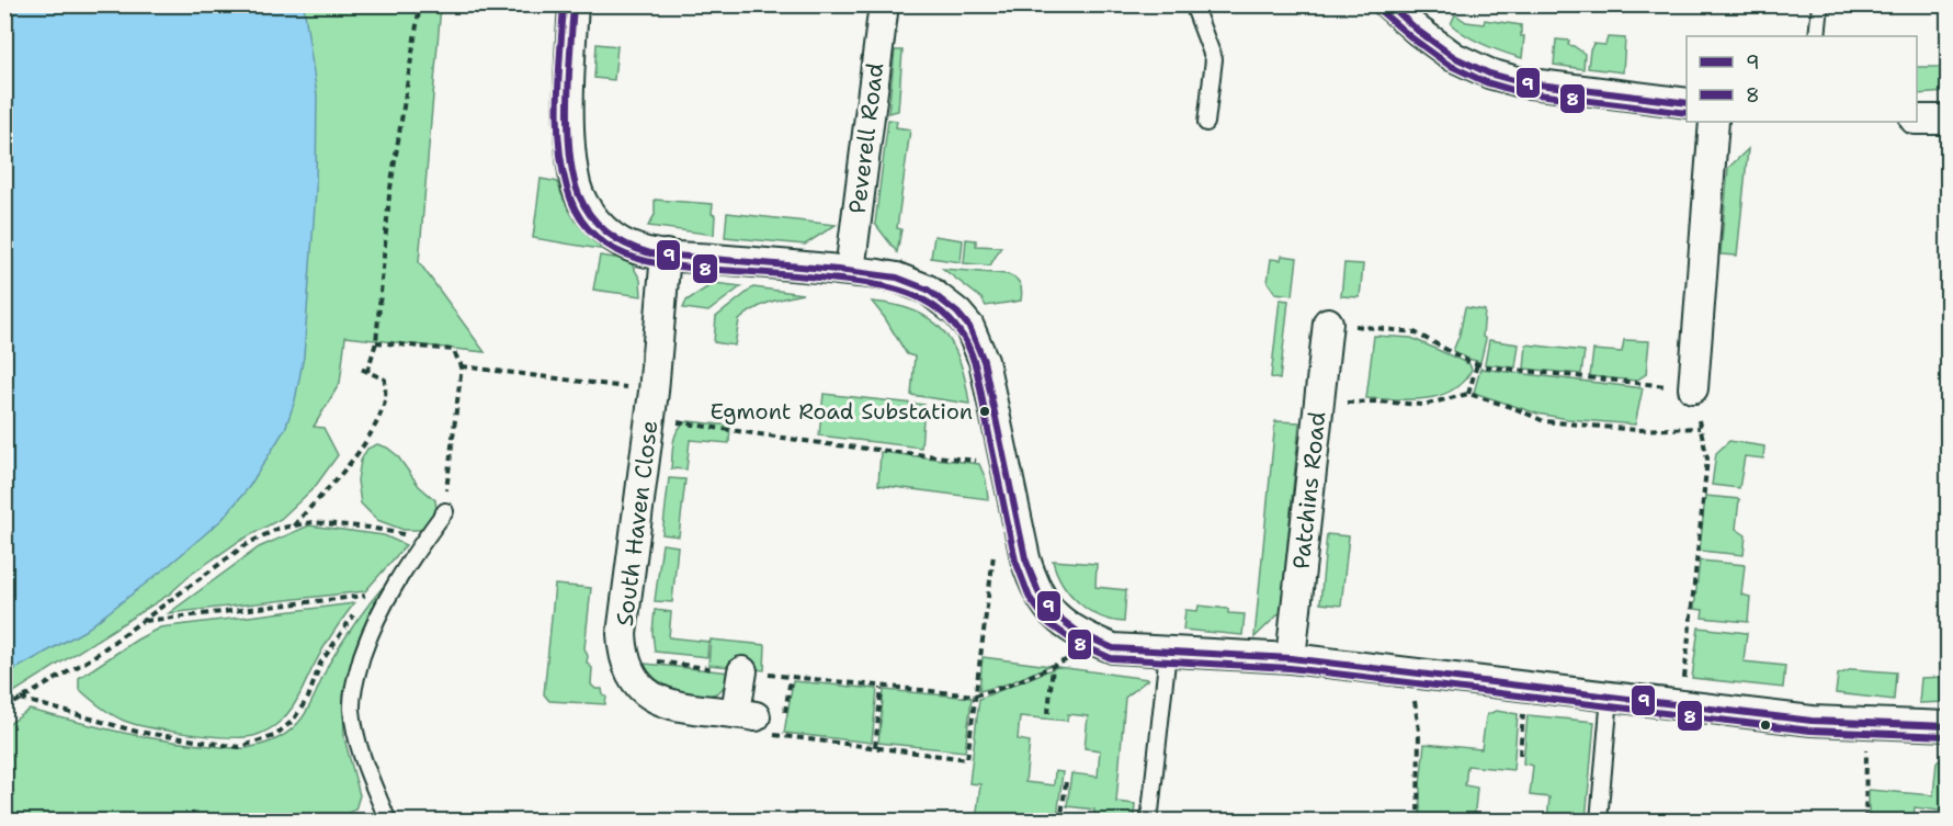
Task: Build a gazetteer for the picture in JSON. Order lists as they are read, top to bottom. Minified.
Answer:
{"streets":{"street":["Peverell Road","Patchins Road","South Haven Close"]},"places":["Egmont Road Substation"],"lines":["transit line 9","transit line 8"],"legend":["9","8"]}
